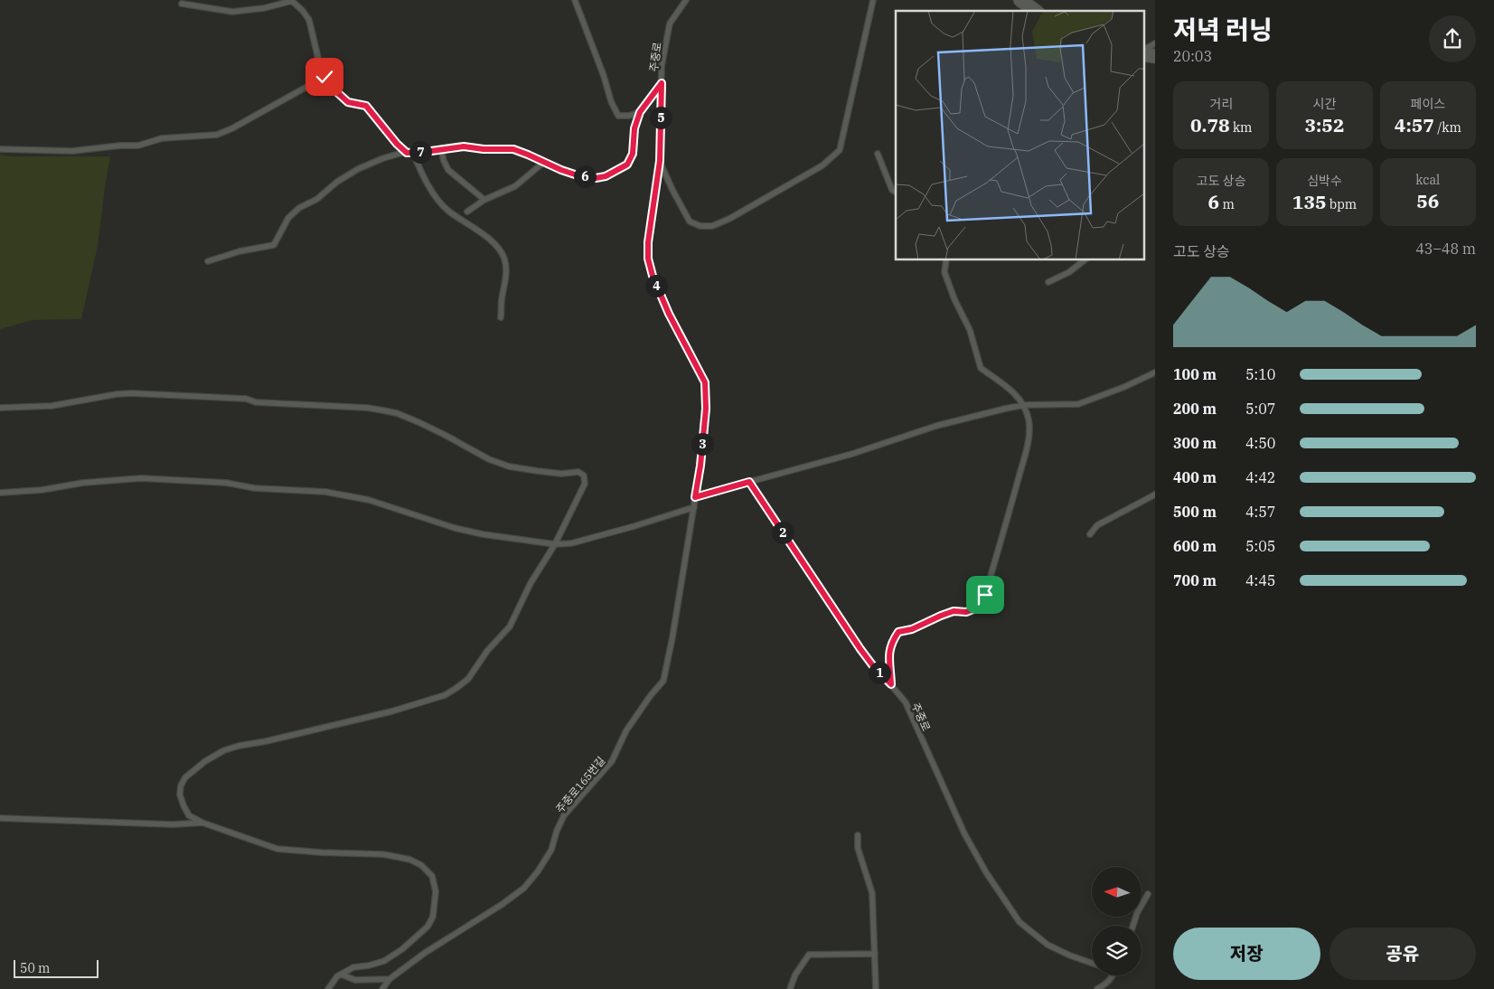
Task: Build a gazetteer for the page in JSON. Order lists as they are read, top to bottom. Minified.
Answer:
{"streets":{"lane":["주중로","주중로165번길"]},"crossings":[["주중로","주중로165번길"]],"scale_bar":"50 m","north":"left","page":{"heading":["저녁 러닝","20:03"],"stats":[["거리","0.78 km"],["시간","3:52"],["페이스","4:57 /km"],["고도 상승","6 m"],["심박수","135 bpm"],["kcal","56"]],"pins":["5","7","6","4","3","2","1"],"chart":["고도 상승","43–48 m"],"list":[{"name":"100 m","note":"5:10"},{"name":"200 m","note":"5:07"},{"name":"300 m","note":"4:50"},{"name":"400 m","note":"4:42"},{"name":"500 m","note":"4:57"},{"name":"600 m","note":"5:05"},{"name":"700 m","note":"4:45"}],"buttons":["저장","공유"],"scale":"50 m"}}
